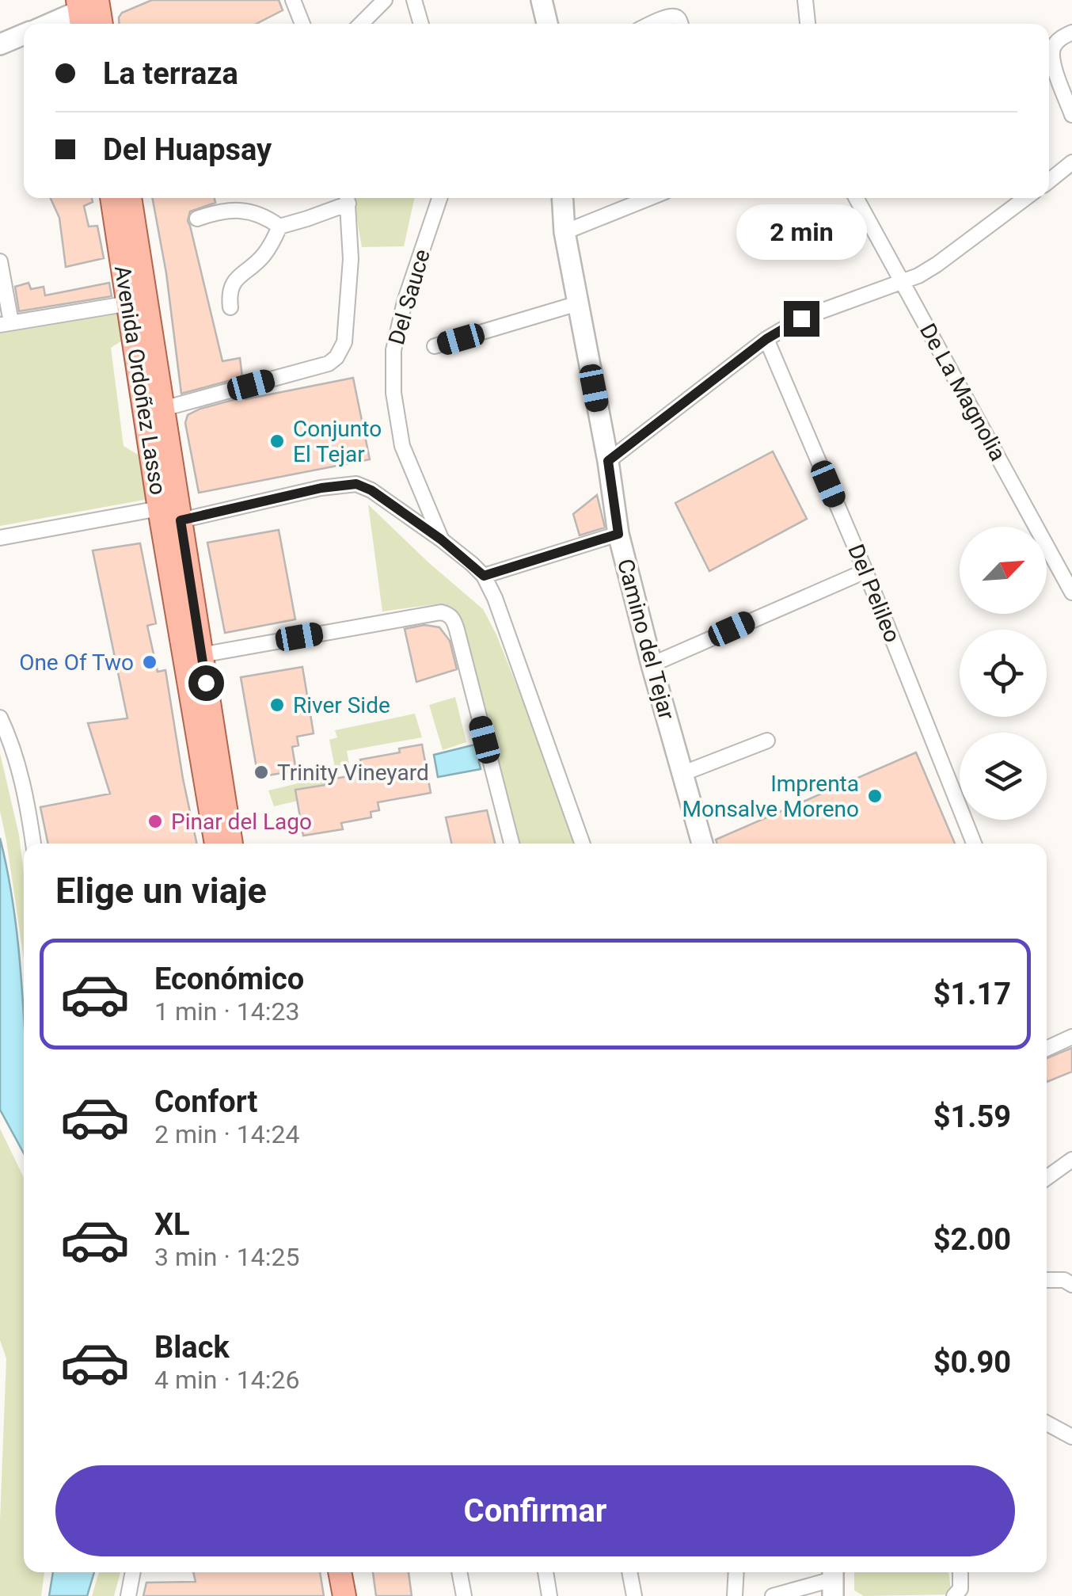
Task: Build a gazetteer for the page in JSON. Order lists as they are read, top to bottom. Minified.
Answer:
{"streets":{"main road":["Avenida Ordoñez Lasso"],"street":["Del Sauce","De La Magnolia","Del Pelileo","Camino del Tejar"]},"places":["Conjunto El Tejar","One Of Two","River Side","Trinity Vineyard","Imprenta Monsalve Moreno","Pinar del Lago"],"north":"top right","page":{"banner":["La terraza","Del Huapsay"],"bubble":"2 min","heading":"Elige un viaje","list":[{"name":"Económico","note":"1 min · 14:23","value":"$1.17"},{"name":"Confort","note":"2 min · 14:24","value":"$1.59"},{"name":"XL","note":"3 min · 14:25","value":"$2.00"},{"name":"Black","note":"4 min · 14:26","value":"$0.90"}],"buttons":"Confirmar"}}
